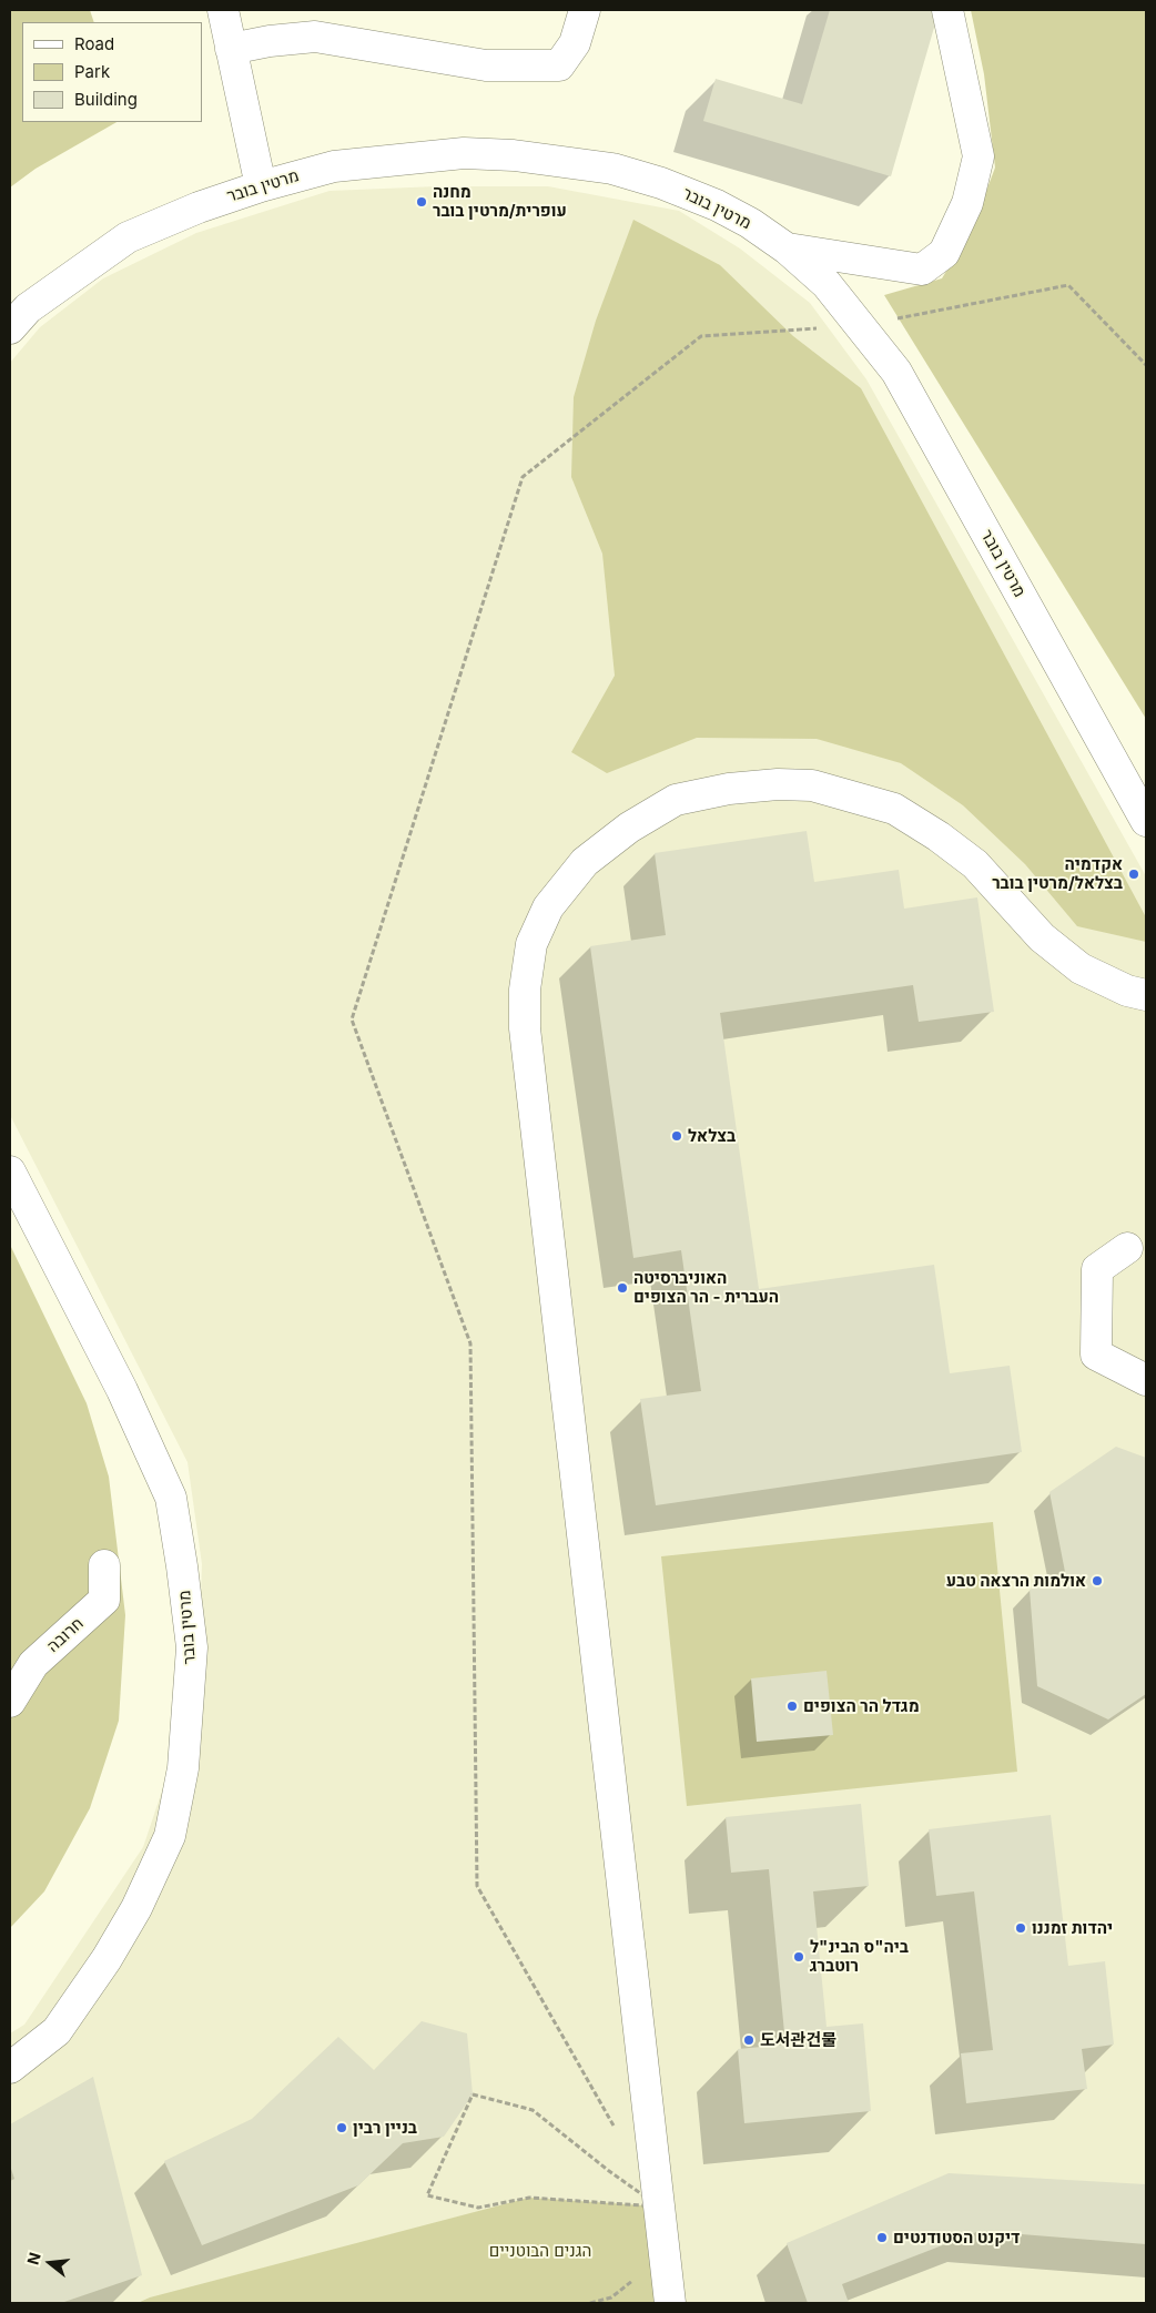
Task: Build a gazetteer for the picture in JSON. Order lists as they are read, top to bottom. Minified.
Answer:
{"streets":{"street":["מרטין בובר","חרובה"]},"parks":["הגנים הבוטניים"],"places":["מחנה עופרית/מרטין בובר","אקדמיה בצלאל/מרטין בובר","בצלאל","האוניברסיטה העברית - הר הצופים","אולמות הרצאה טבע","מגדל הר הצופים","יהדות זמננו","ביה\"ס הבינ\"ל רוטברג","도서관건물","בניין רבין","דיקנט הסטודנטים"],"legend":["Road","Park","Building"],"north":"left"}
